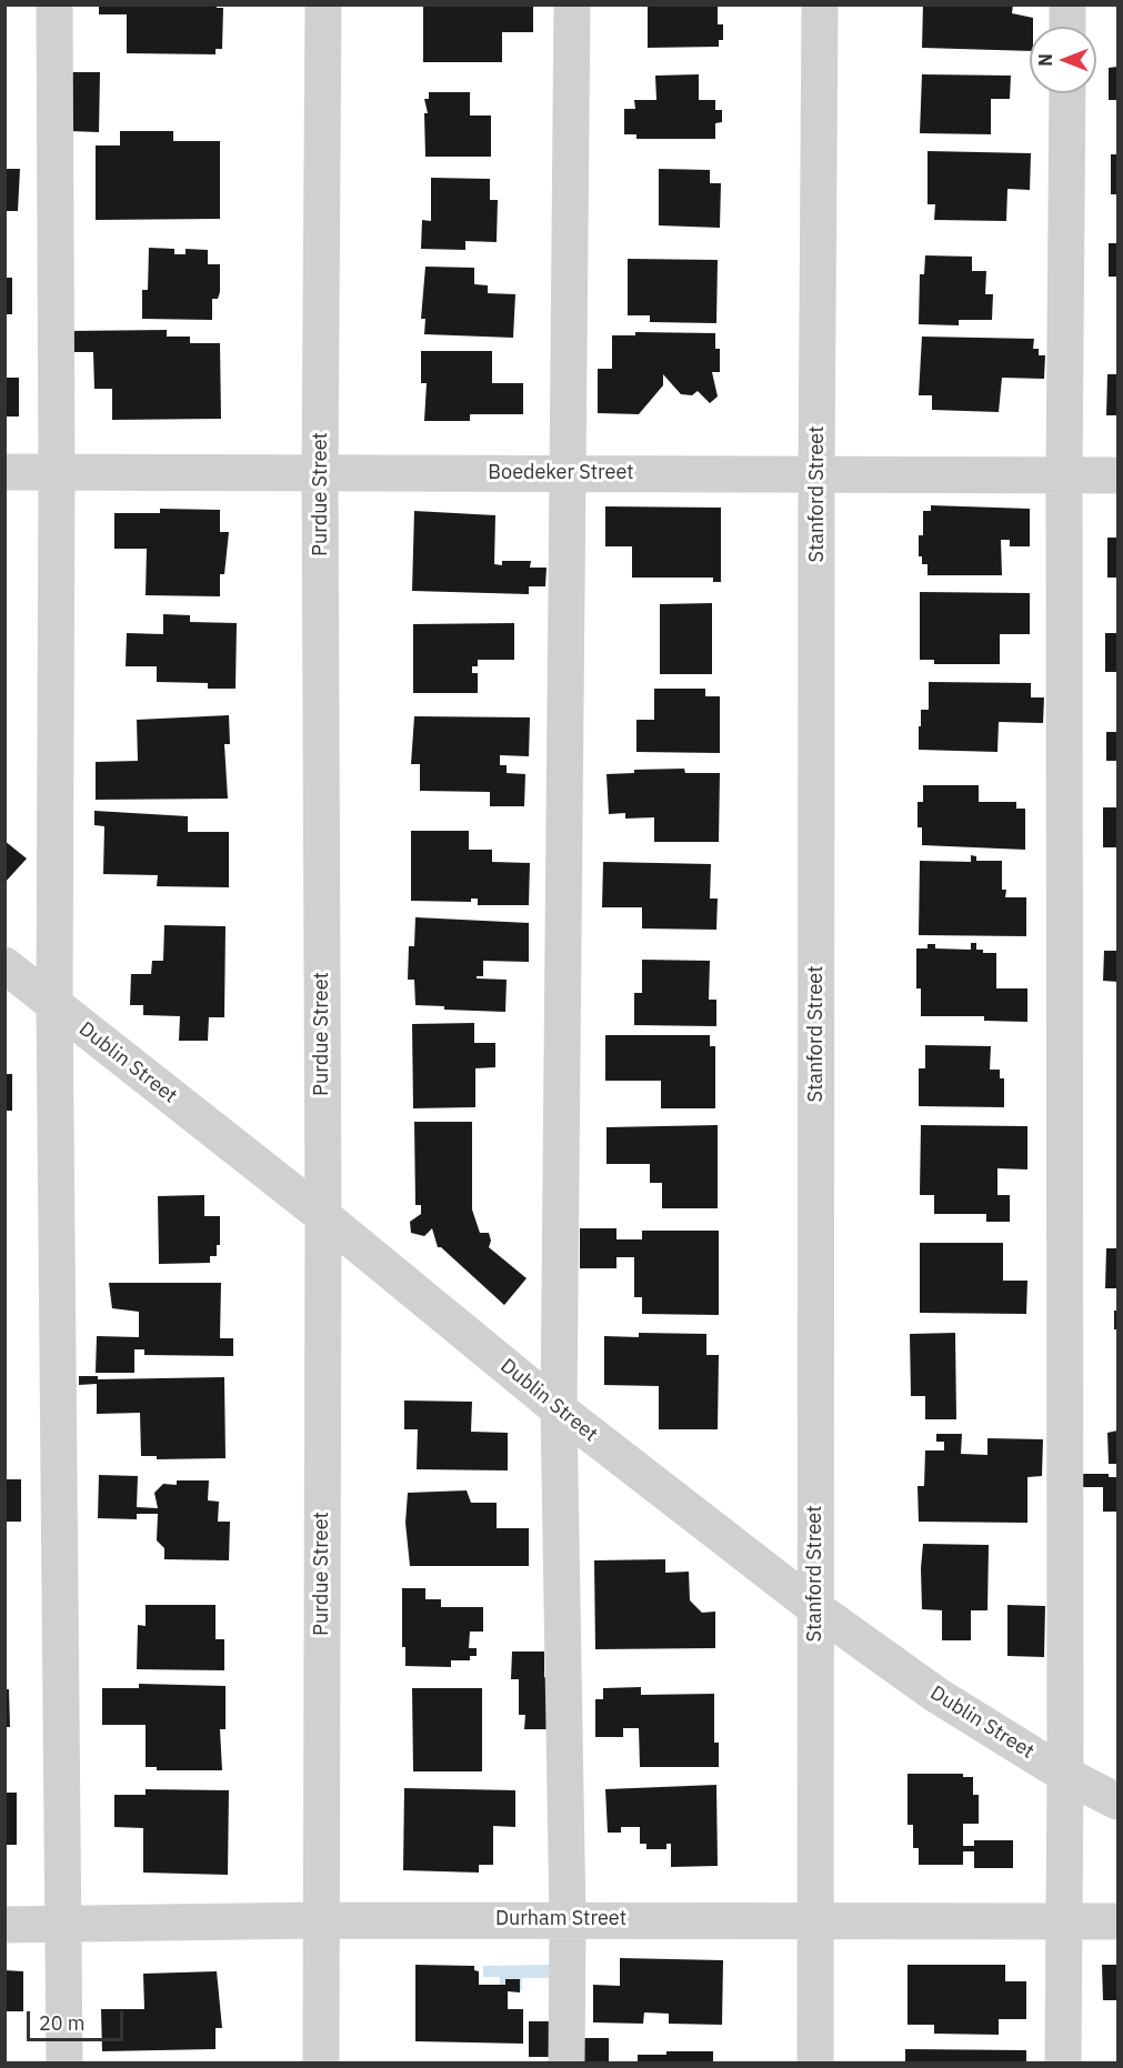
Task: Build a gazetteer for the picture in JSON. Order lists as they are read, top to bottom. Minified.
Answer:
{"streets":{"street":["Boedeker Street","Purdue Street","Stanford Street","Dublin Street","Durham Street"]},"crossings":[["Boedeker Street","Purdue Street"],["Boedeker Street","Stanford Street"],["Purdue Street","Dublin Street"],["Purdue Street","Durham Street"],["Stanford Street","Dublin Street"],["Stanford Street","Durham Street"]],"scale_bar":"20 m","north":"left"}
